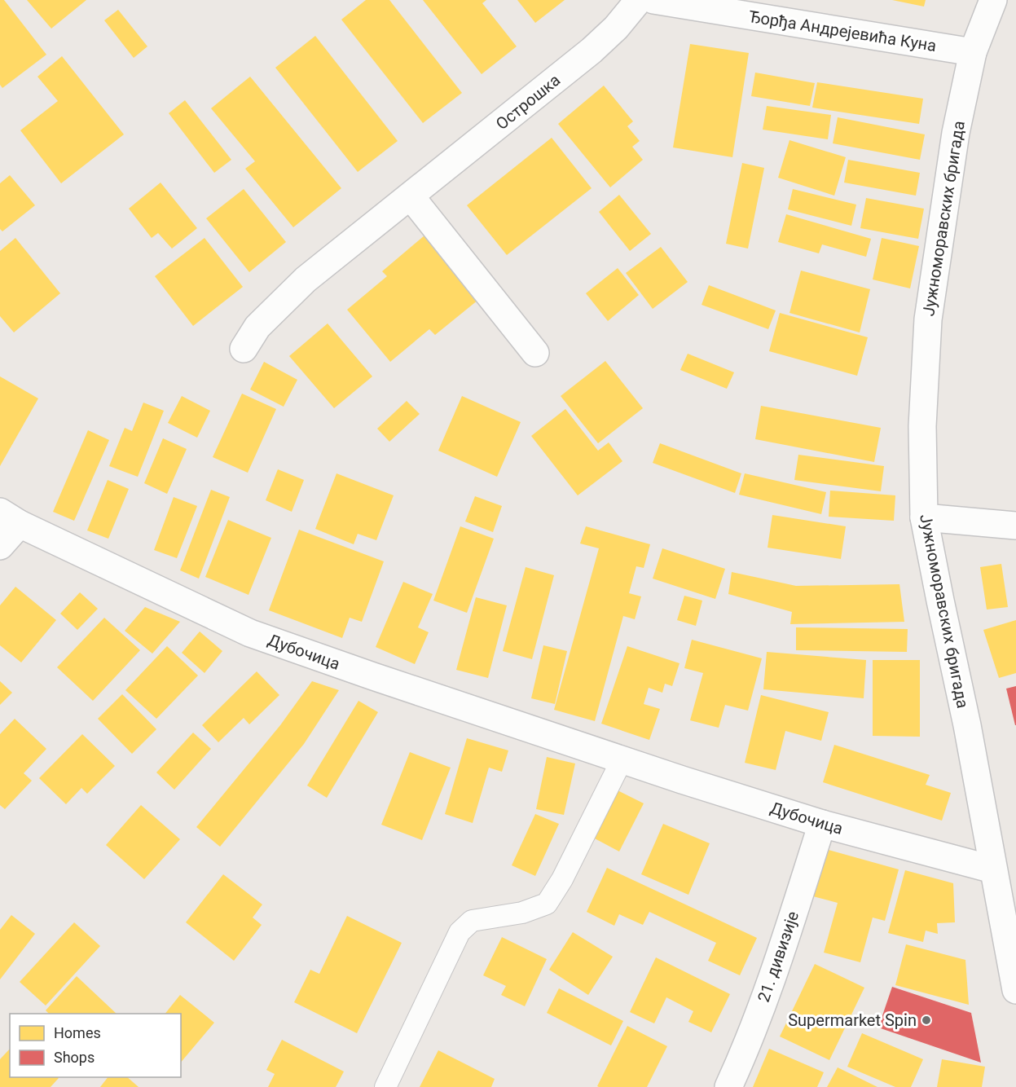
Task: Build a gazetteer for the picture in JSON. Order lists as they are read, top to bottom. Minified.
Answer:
{"streets":{"street":["Ђорђа Андрејевића Куна","Острошка","Јужноморавских бригада","Дубочица","21. дивизије"]},"crossings":[["Ђорђа Андрејевића Куна","Јужноморавских бригада"],["Јужноморавских бригада","Дубочица"],["Дубочица","21. дивизије"]],"places":["Supermarket Spin"],"legend":["Homes","Shops"]}
